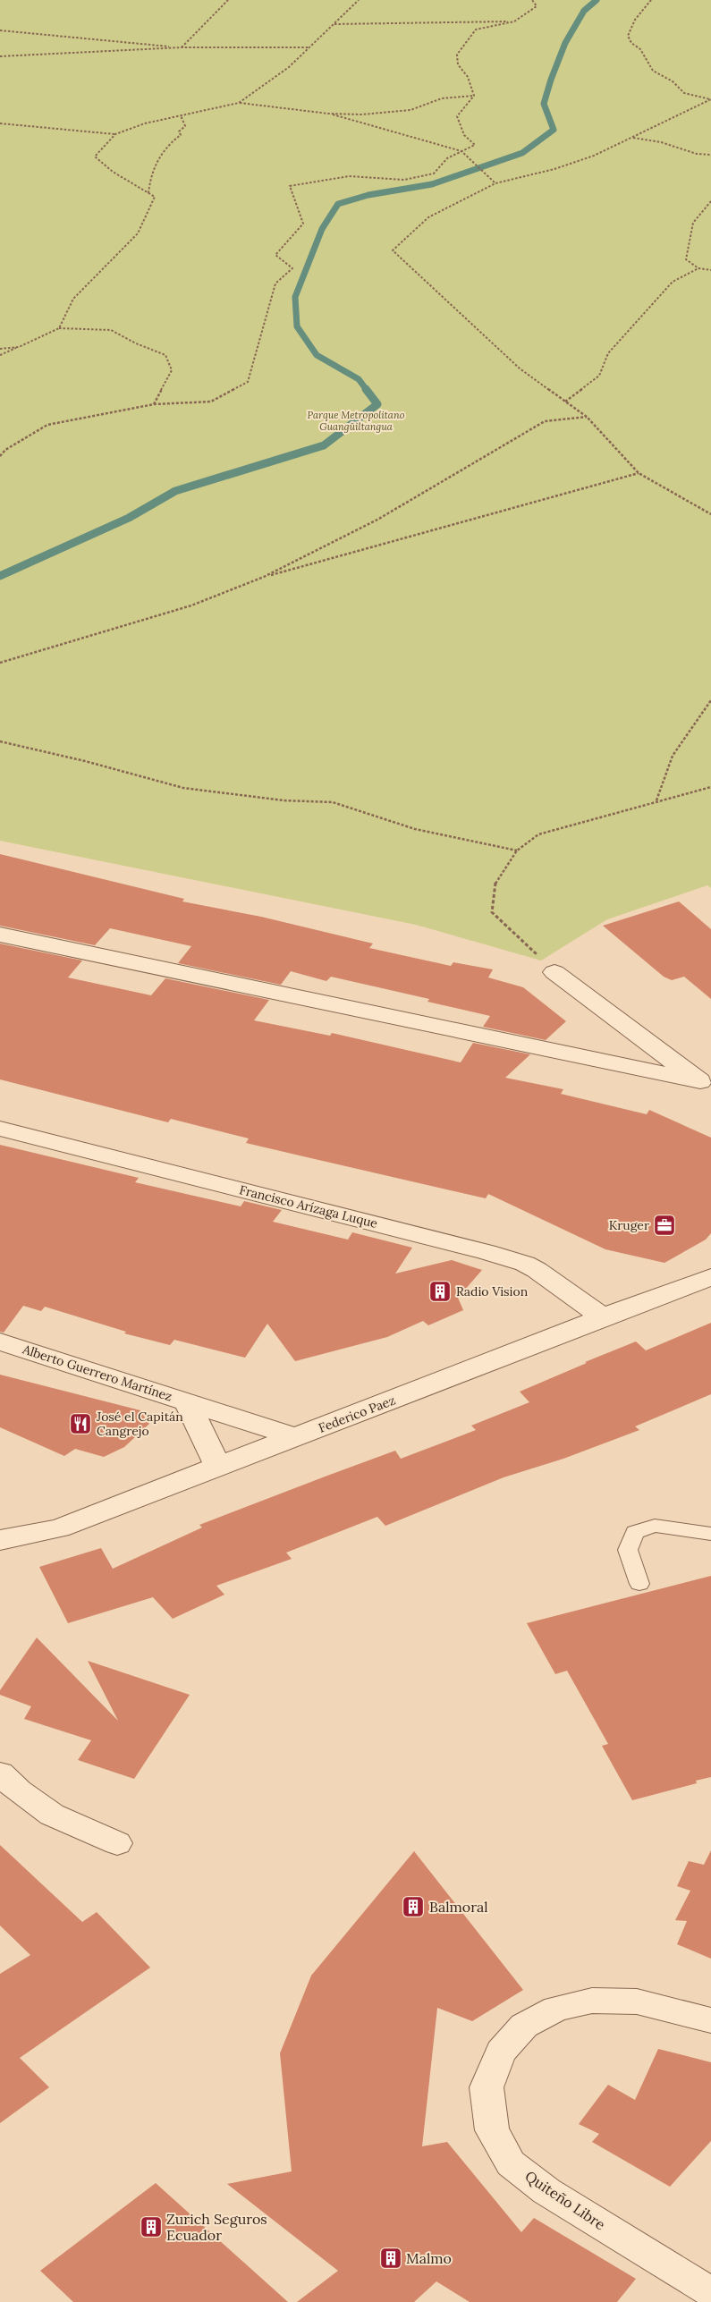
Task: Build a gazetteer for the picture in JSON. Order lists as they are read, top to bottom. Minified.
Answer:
{"streets":{"street":["Francisco Arízaga Luque","Alberto Guerrero Martínez","Federico Paez","Quiteño Libre"]},"crossings":[["Francisco Arízaga Luque","Federico Paez"],["Alberto Guerrero Martínez","Federico Paez"]],"parks":["Parque Metropolitano Guangüiltangua"],"places":{"office":["Kruger"],"building":["Radio Vision","Balmoral","Zurich Seguros Ecuador","Malmo"],"restaurant":["José el Capitán Cangrejo"]}}
